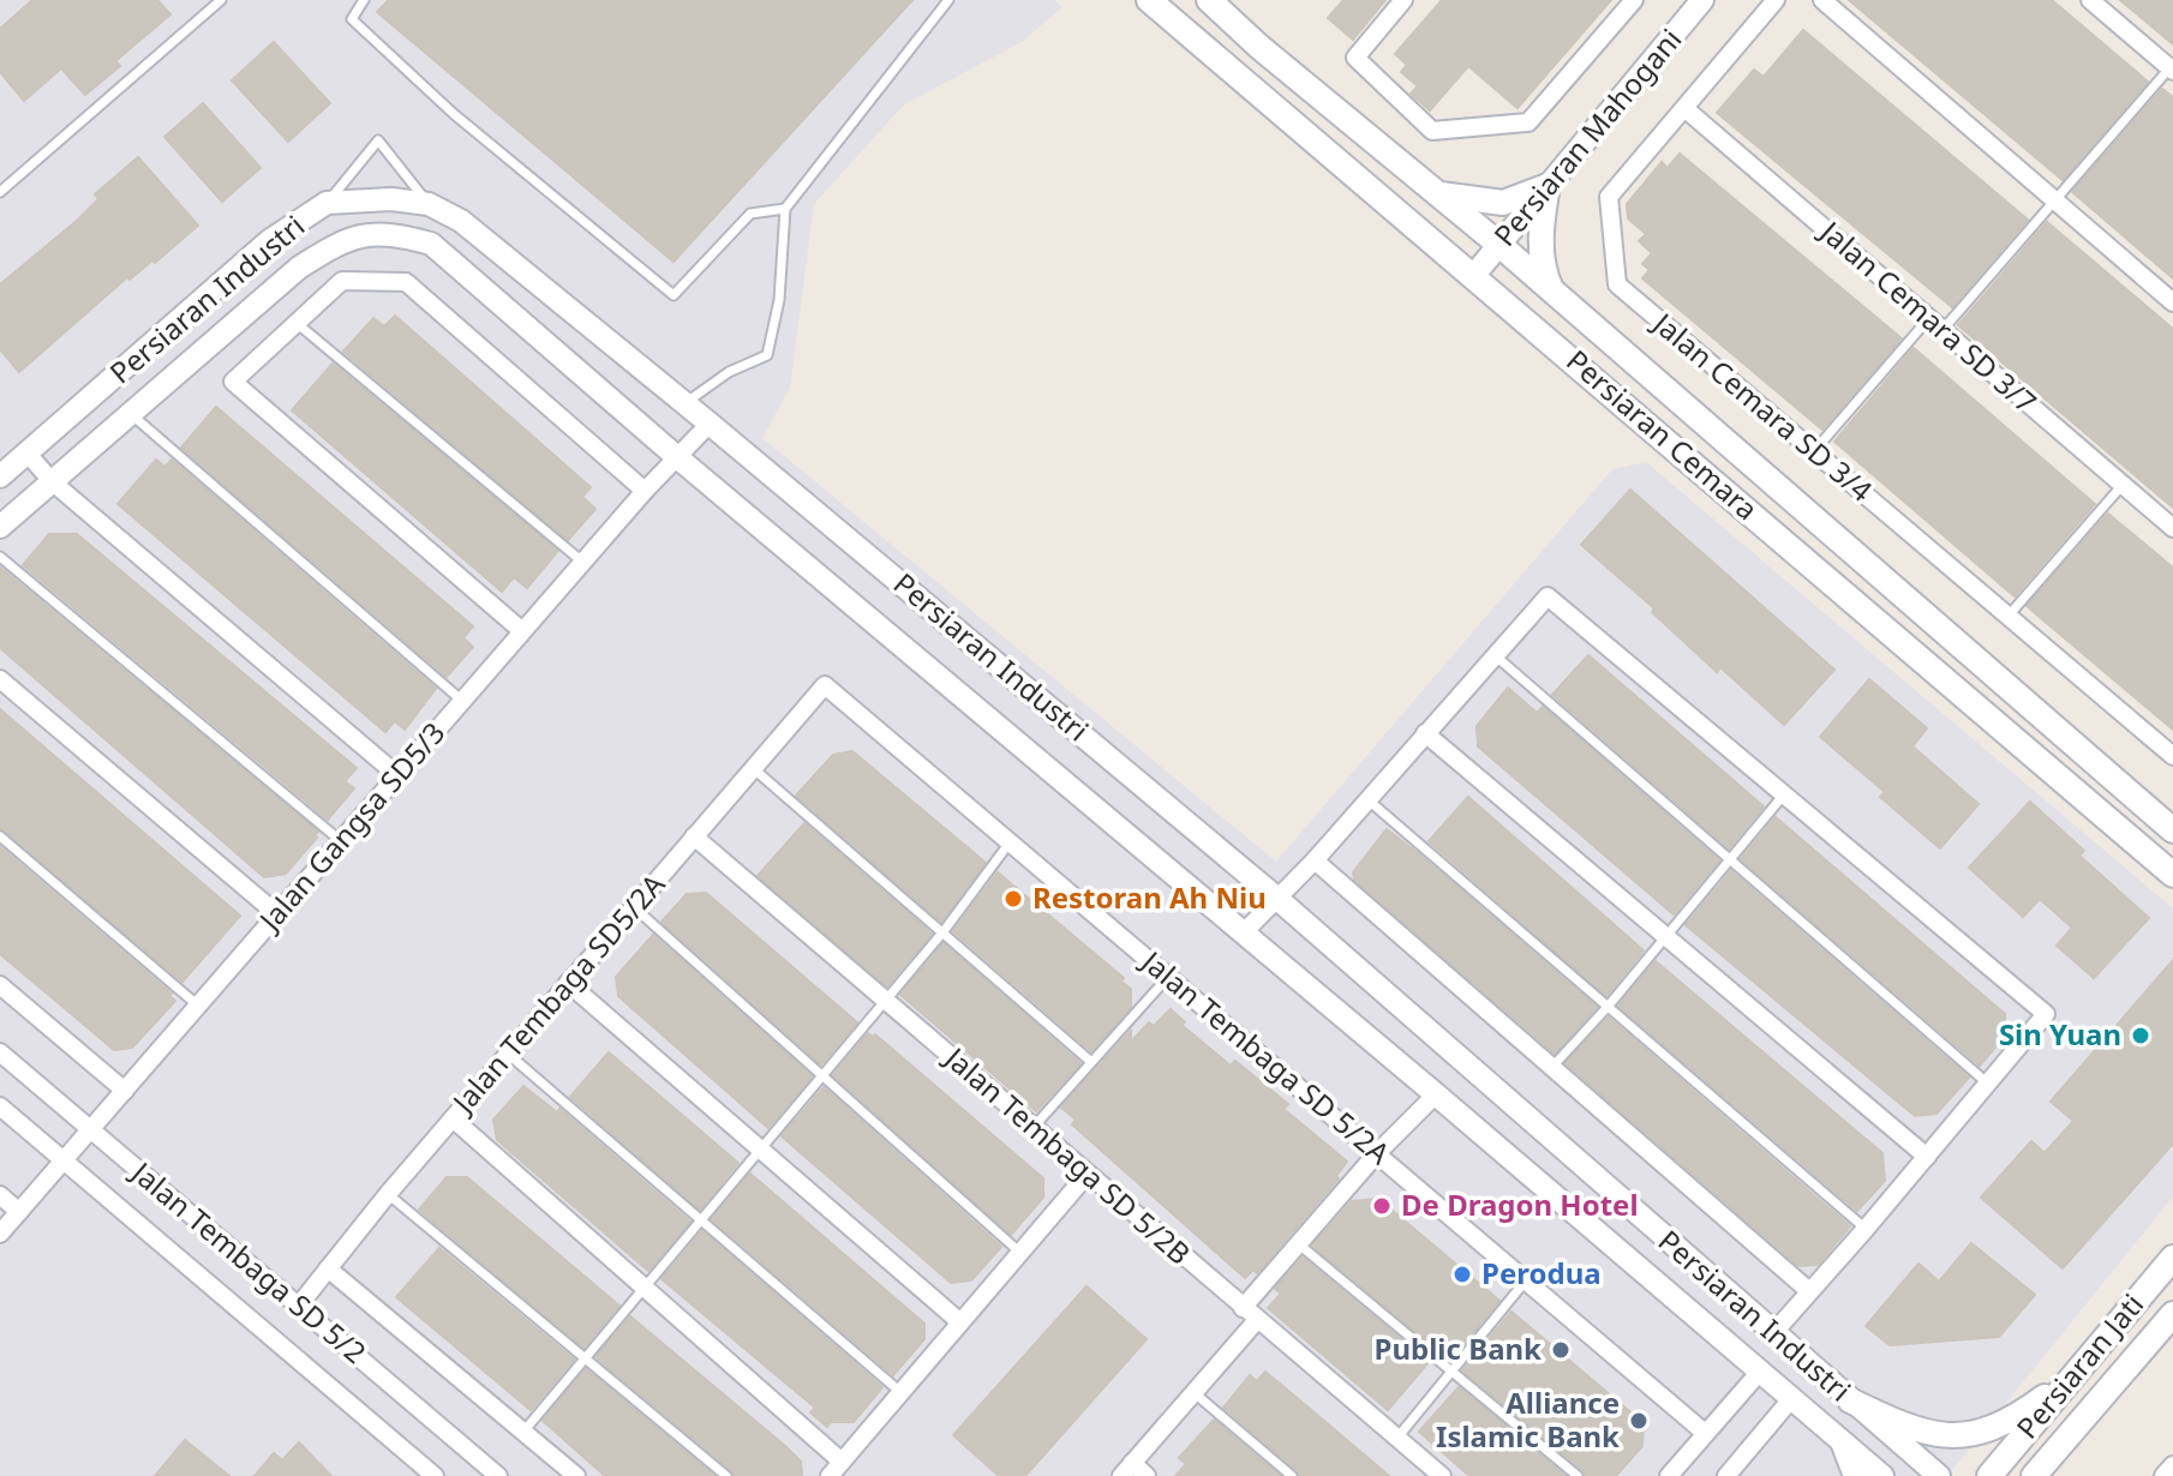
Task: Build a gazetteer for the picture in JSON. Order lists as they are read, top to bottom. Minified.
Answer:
{"streets":{"main road":["Persiaran Cemara","Persiaran Jati"],"street":["Persiaran Mahogani","Persiaran Industri","Jalan Cemara SD 3/7","Jalan Cemara SD 3/4","Jalan Gangsa SD5/3","Jalan Tembaga SD5/2A","Jalan Tembaga SD 5/2A","Jalan Tembaga SD 5/2B","Jalan Tembaga SD 5/2"]},"crossings":[["Persiaran Mahogani","Persiaran Cemara"],["Persiaran Industri","Jalan Gangsa SD5/3"],["Jalan Cemara SD 3/7","Jalan Cemara SD 3/4"],["Jalan Gangsa SD5/3","Jalan Tembaga SD 5/2"],["Jalan Tembaga SD5/2A","Jalan Tembaga SD 5/2A"],["Jalan Tembaga SD5/2A","Jalan Tembaga SD 5/2B"],["Jalan Tembaga SD5/2A","Jalan Tembaga SD 5/2"]],"places":["Restoran Ah Niu","Sin Yuan","De Dragon Hotel","Perodua","Public Bank","Alliance Islamic Bank"]}
